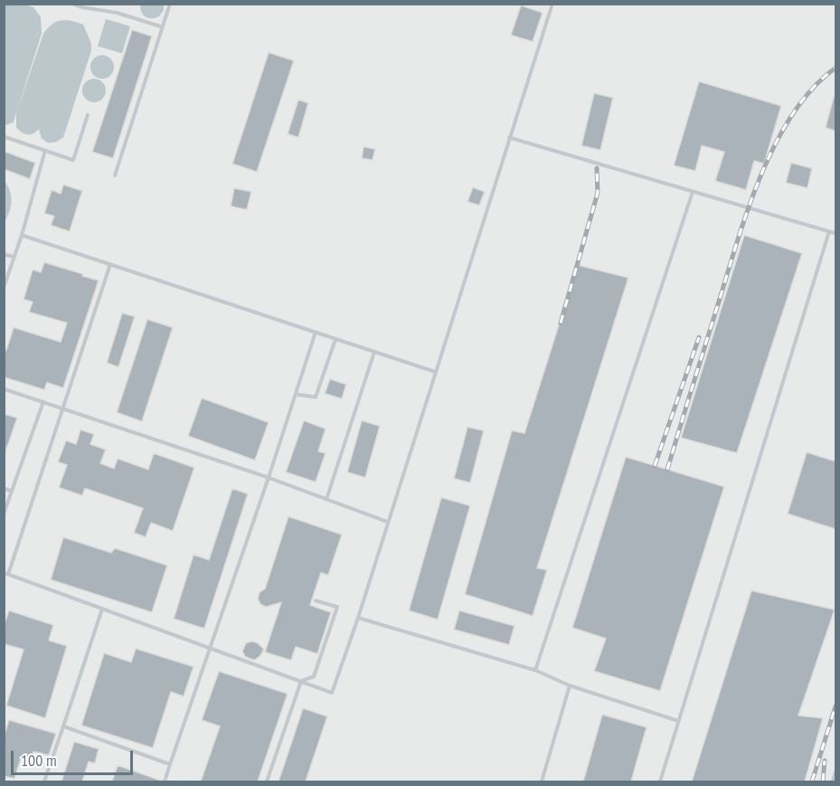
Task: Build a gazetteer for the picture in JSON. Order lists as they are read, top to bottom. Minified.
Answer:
{"scale_bar":"100 m"}
